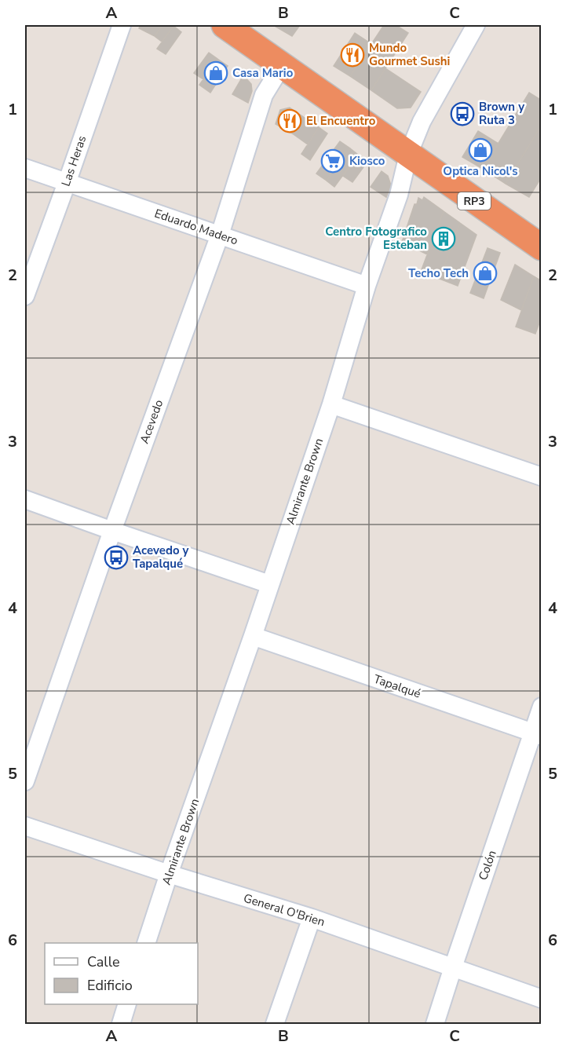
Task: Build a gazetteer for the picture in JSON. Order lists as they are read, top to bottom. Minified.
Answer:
{"streets":{"highway":["RP3"],"street":["Las Heras","Eduardo Madero","Acevedo","Almirante Brown","Tapalqué","Colón","General O'Brien"]},"crossings":[["Las Heras","Eduardo Madero"],["RP3","Acevedo"],["RP3","Almirante Brown"],["Eduardo Madero","Acevedo"],["Eduardo Madero","Almirante Brown"],["Almirante Brown","Tapalqué"],["Almirante Brown","General O'Brien"],["Tapalqué","Colón"],["Colón","General O'Brien"]],"places":{"restaurant":["Mundo Gourmet Sushi","El Encuentro"],"shop":["Casa Mario","Optica Nicol's","Techo Tech"],"bus stop":["Brown y Ruta 3","Acevedo y Tapalqué"],"supermarket":["Kiosco"],"building":["Centro Fotografico Esteban"]},"legend":["Calle","Edificio"],"grid":{"columns":["A","B","C"],"rows":["1","2","3","4","5","6"]}}
